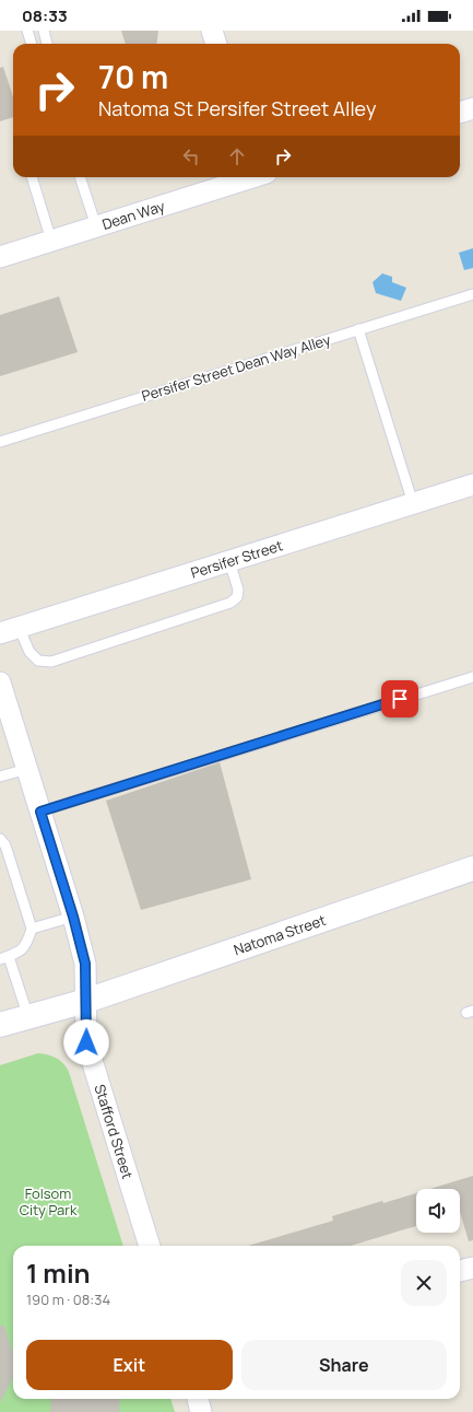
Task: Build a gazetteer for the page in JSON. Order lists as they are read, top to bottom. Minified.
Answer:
{"streets":{"main road":["Natoma Street"],"street":["Dean Way","Persifer Street","Stafford Street"],"lane":["Persifer Street Dean Way Alley"]},"crossings":[["Natoma Street","Stafford Street"]],"parks":["Folsom City Park"],"page":{"status":"08:33","turn":["70 m","Natoma St Persifer Street Alley"],"heading":["1 min","190 m · 08:34"],"buttons":["Exit","Share"]}}
